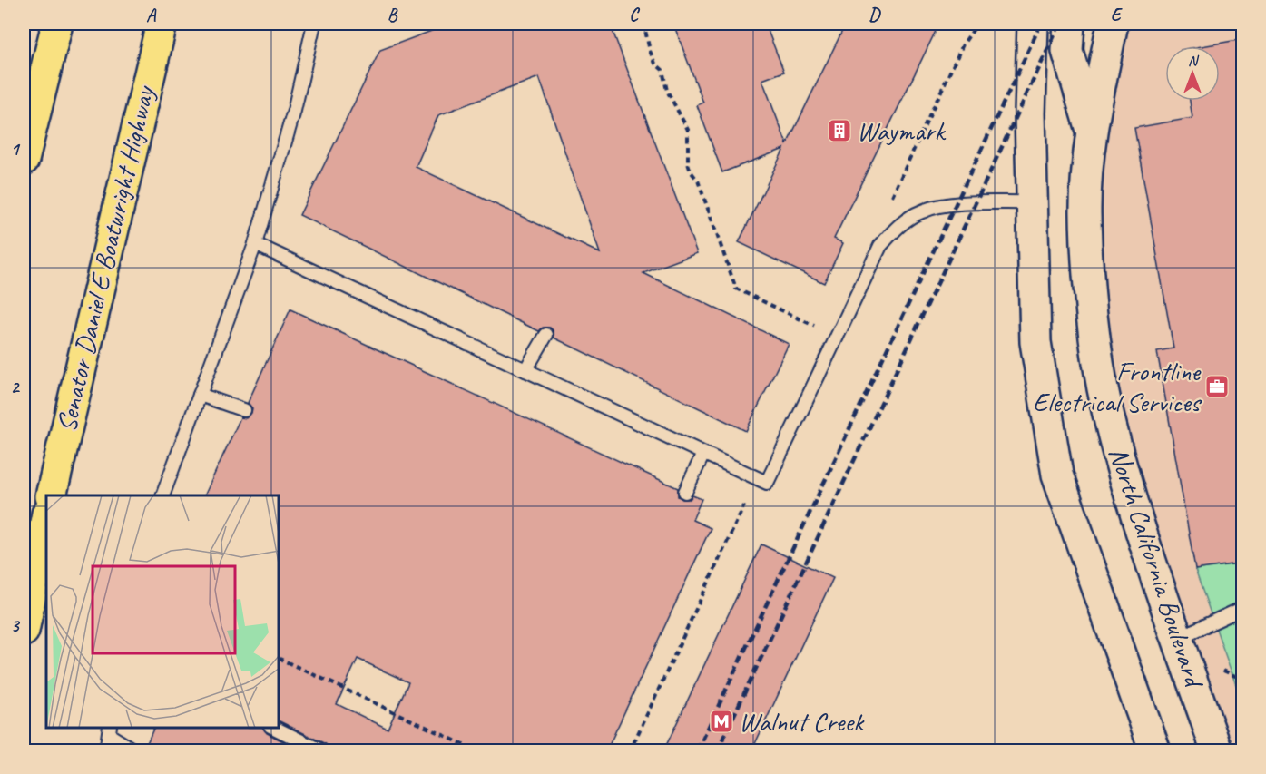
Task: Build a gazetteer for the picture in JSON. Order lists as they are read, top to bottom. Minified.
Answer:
{"streets":{"highway":["Senator Daniel E Boatwright Highway"],"main road":["North California Boulevard"]},"places":{"building":["Waymark"],"office":["Frontline Electrical Services"],"metro station":["Walnut Creek"]},"north":"top","grid":{"columns":["A","B","C","D","E"],"rows":["1","2","3"]}}
